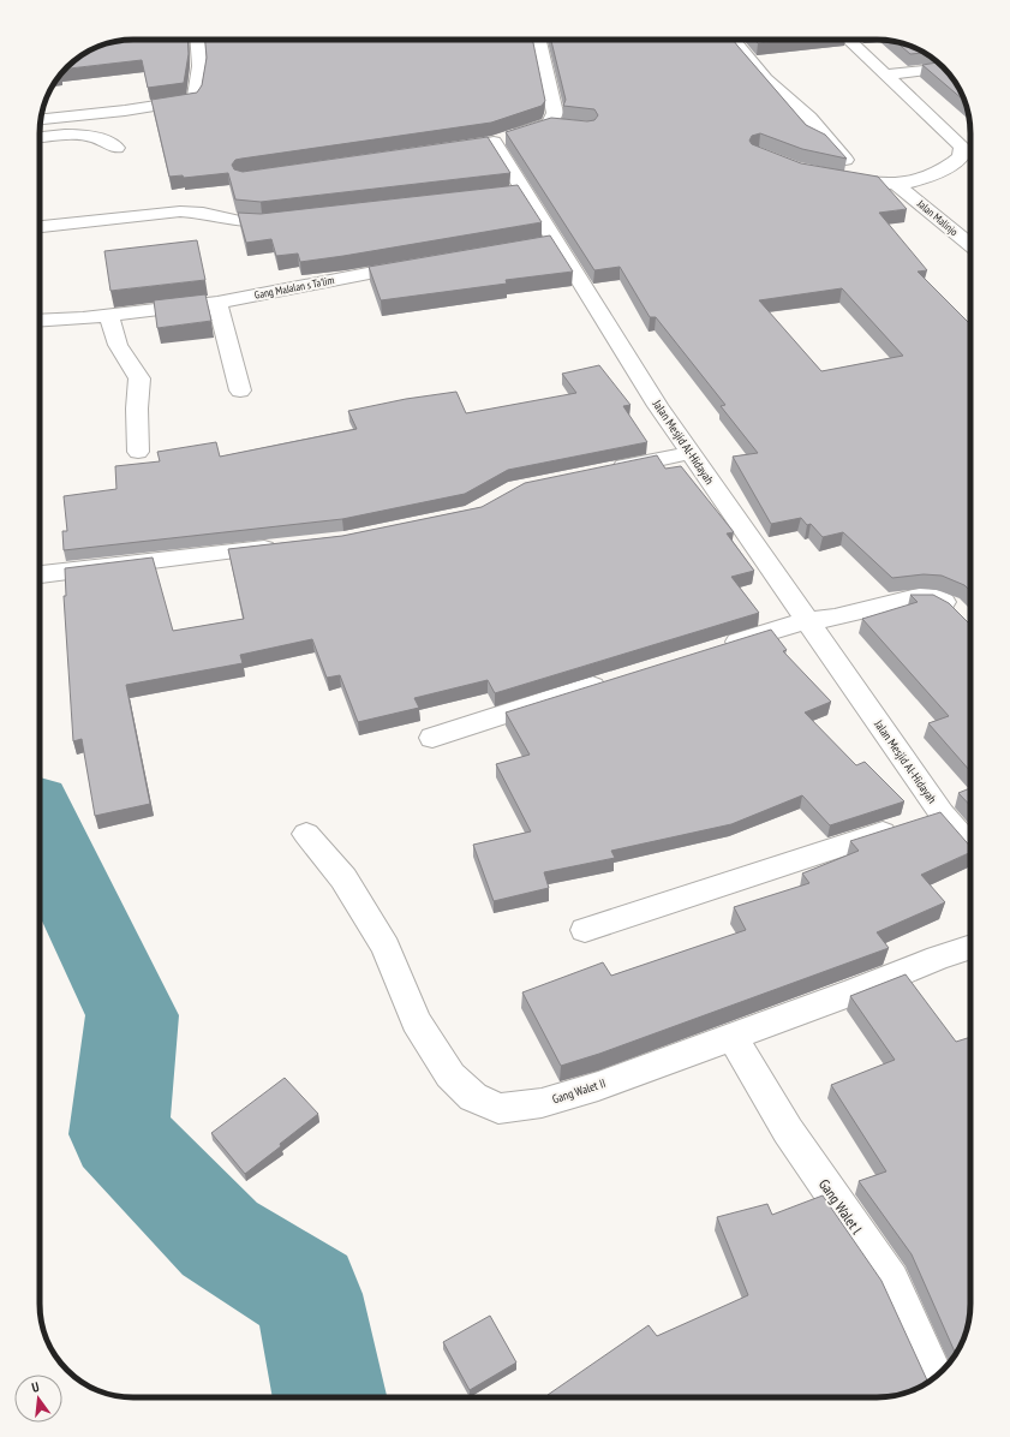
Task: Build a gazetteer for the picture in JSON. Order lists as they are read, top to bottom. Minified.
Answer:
{"streets":{"street":["Jalan Malinjo","Gang MaJalan s Ta'lim","Jalan Mesjid Al-Hidayah","Gang Walet II","Gang Walet l"]},"crossings":[["Gang Walet II","Gang Walet l"]],"north":"top"}
